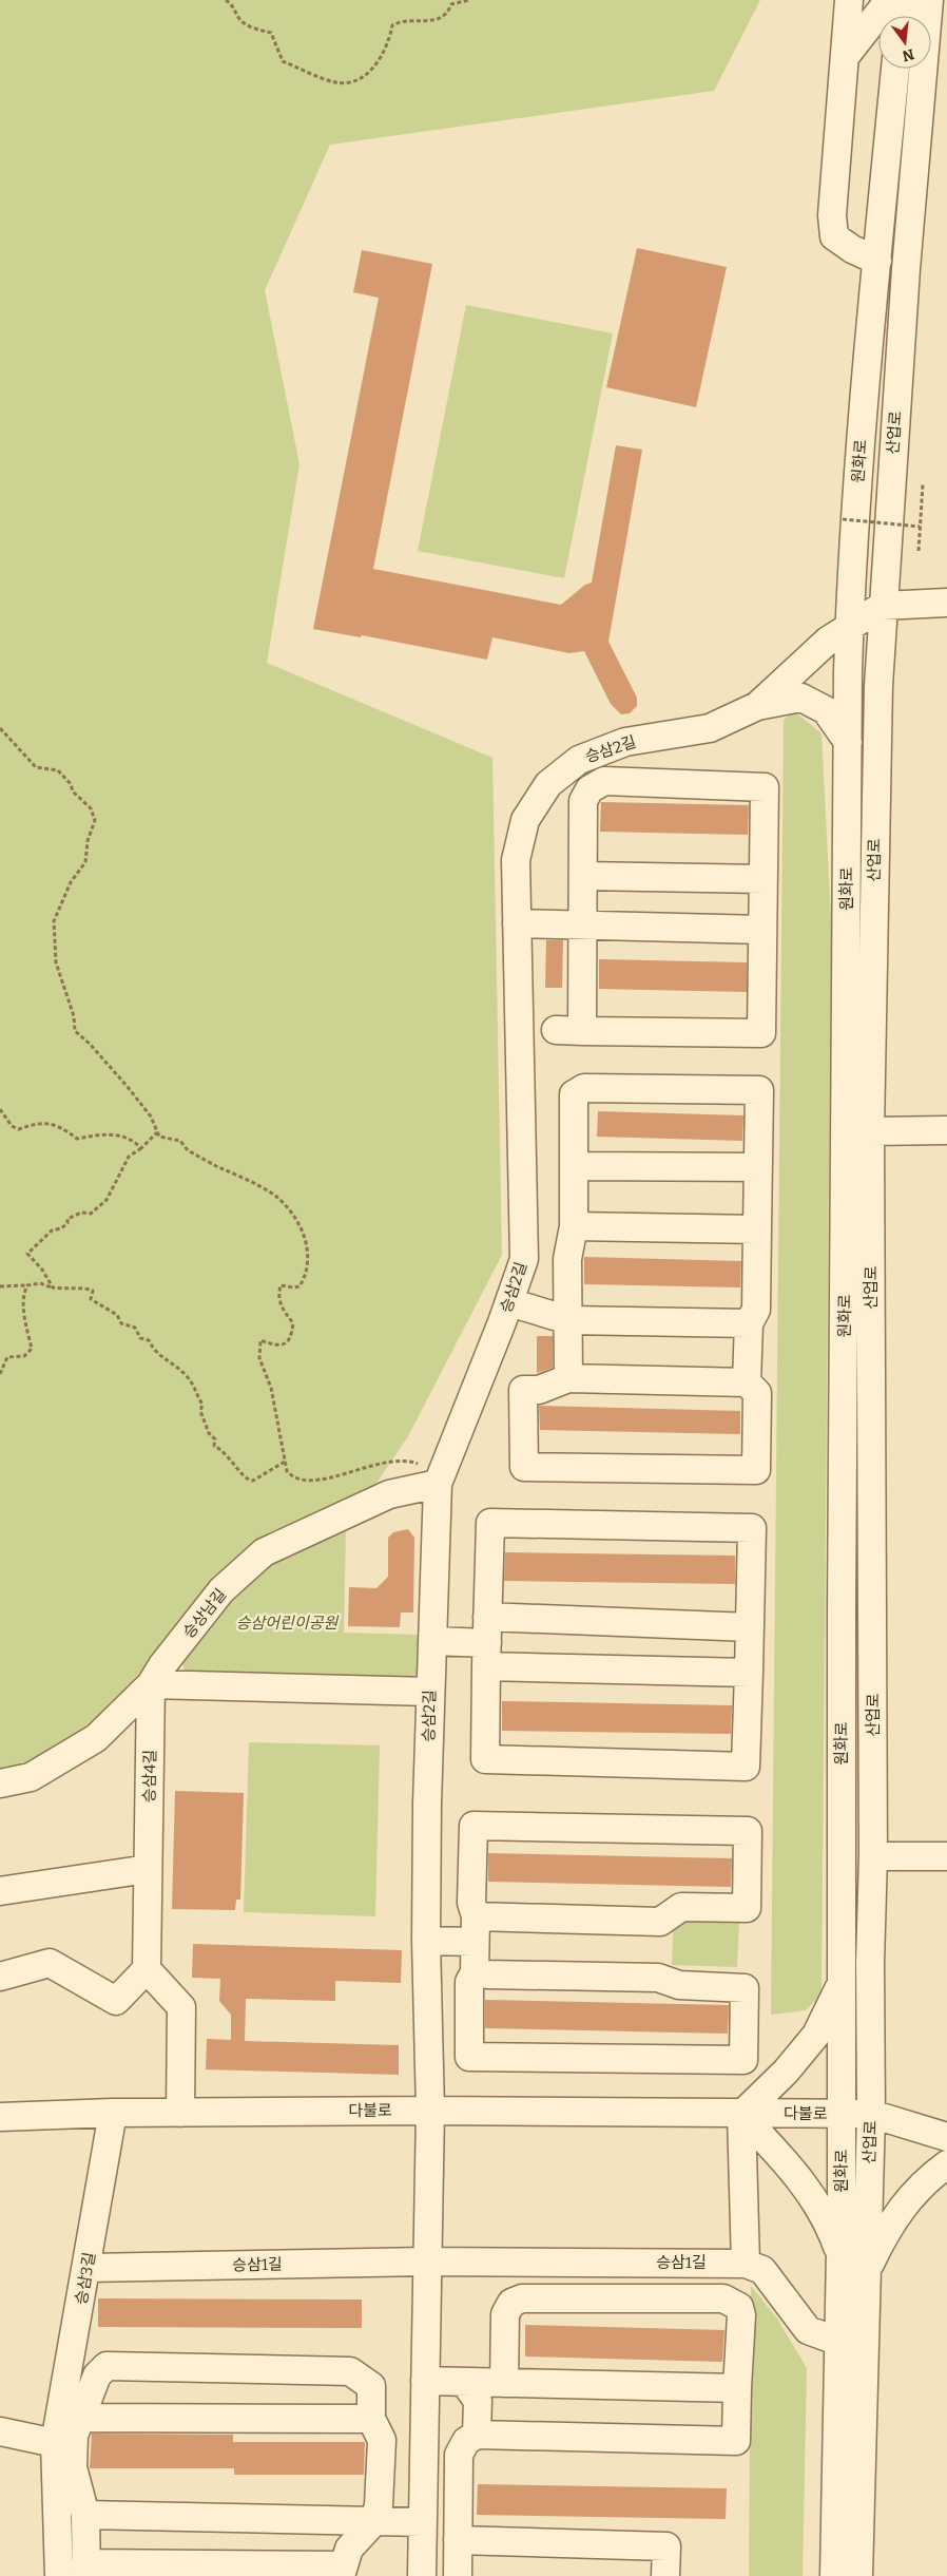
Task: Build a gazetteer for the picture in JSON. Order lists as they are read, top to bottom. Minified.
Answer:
{"streets":{"street":["산업로","원화로","승삼2길","승상남길","승삼4길","다불로","승삼1길","승삼3길"]},"crossings":[["산업로","승삼2길"],["산업로","다불로"],["원화로","승삼2길"],["원화로","다불로"],["승삼2길","승상남길"],["승삼2길","다불로"],["승상남길","승삼4길"],["다불로","승삼3길"],["승삼1길","승삼3길"]],"parks":["승삼어린이공원"],"north":"bottom"}
